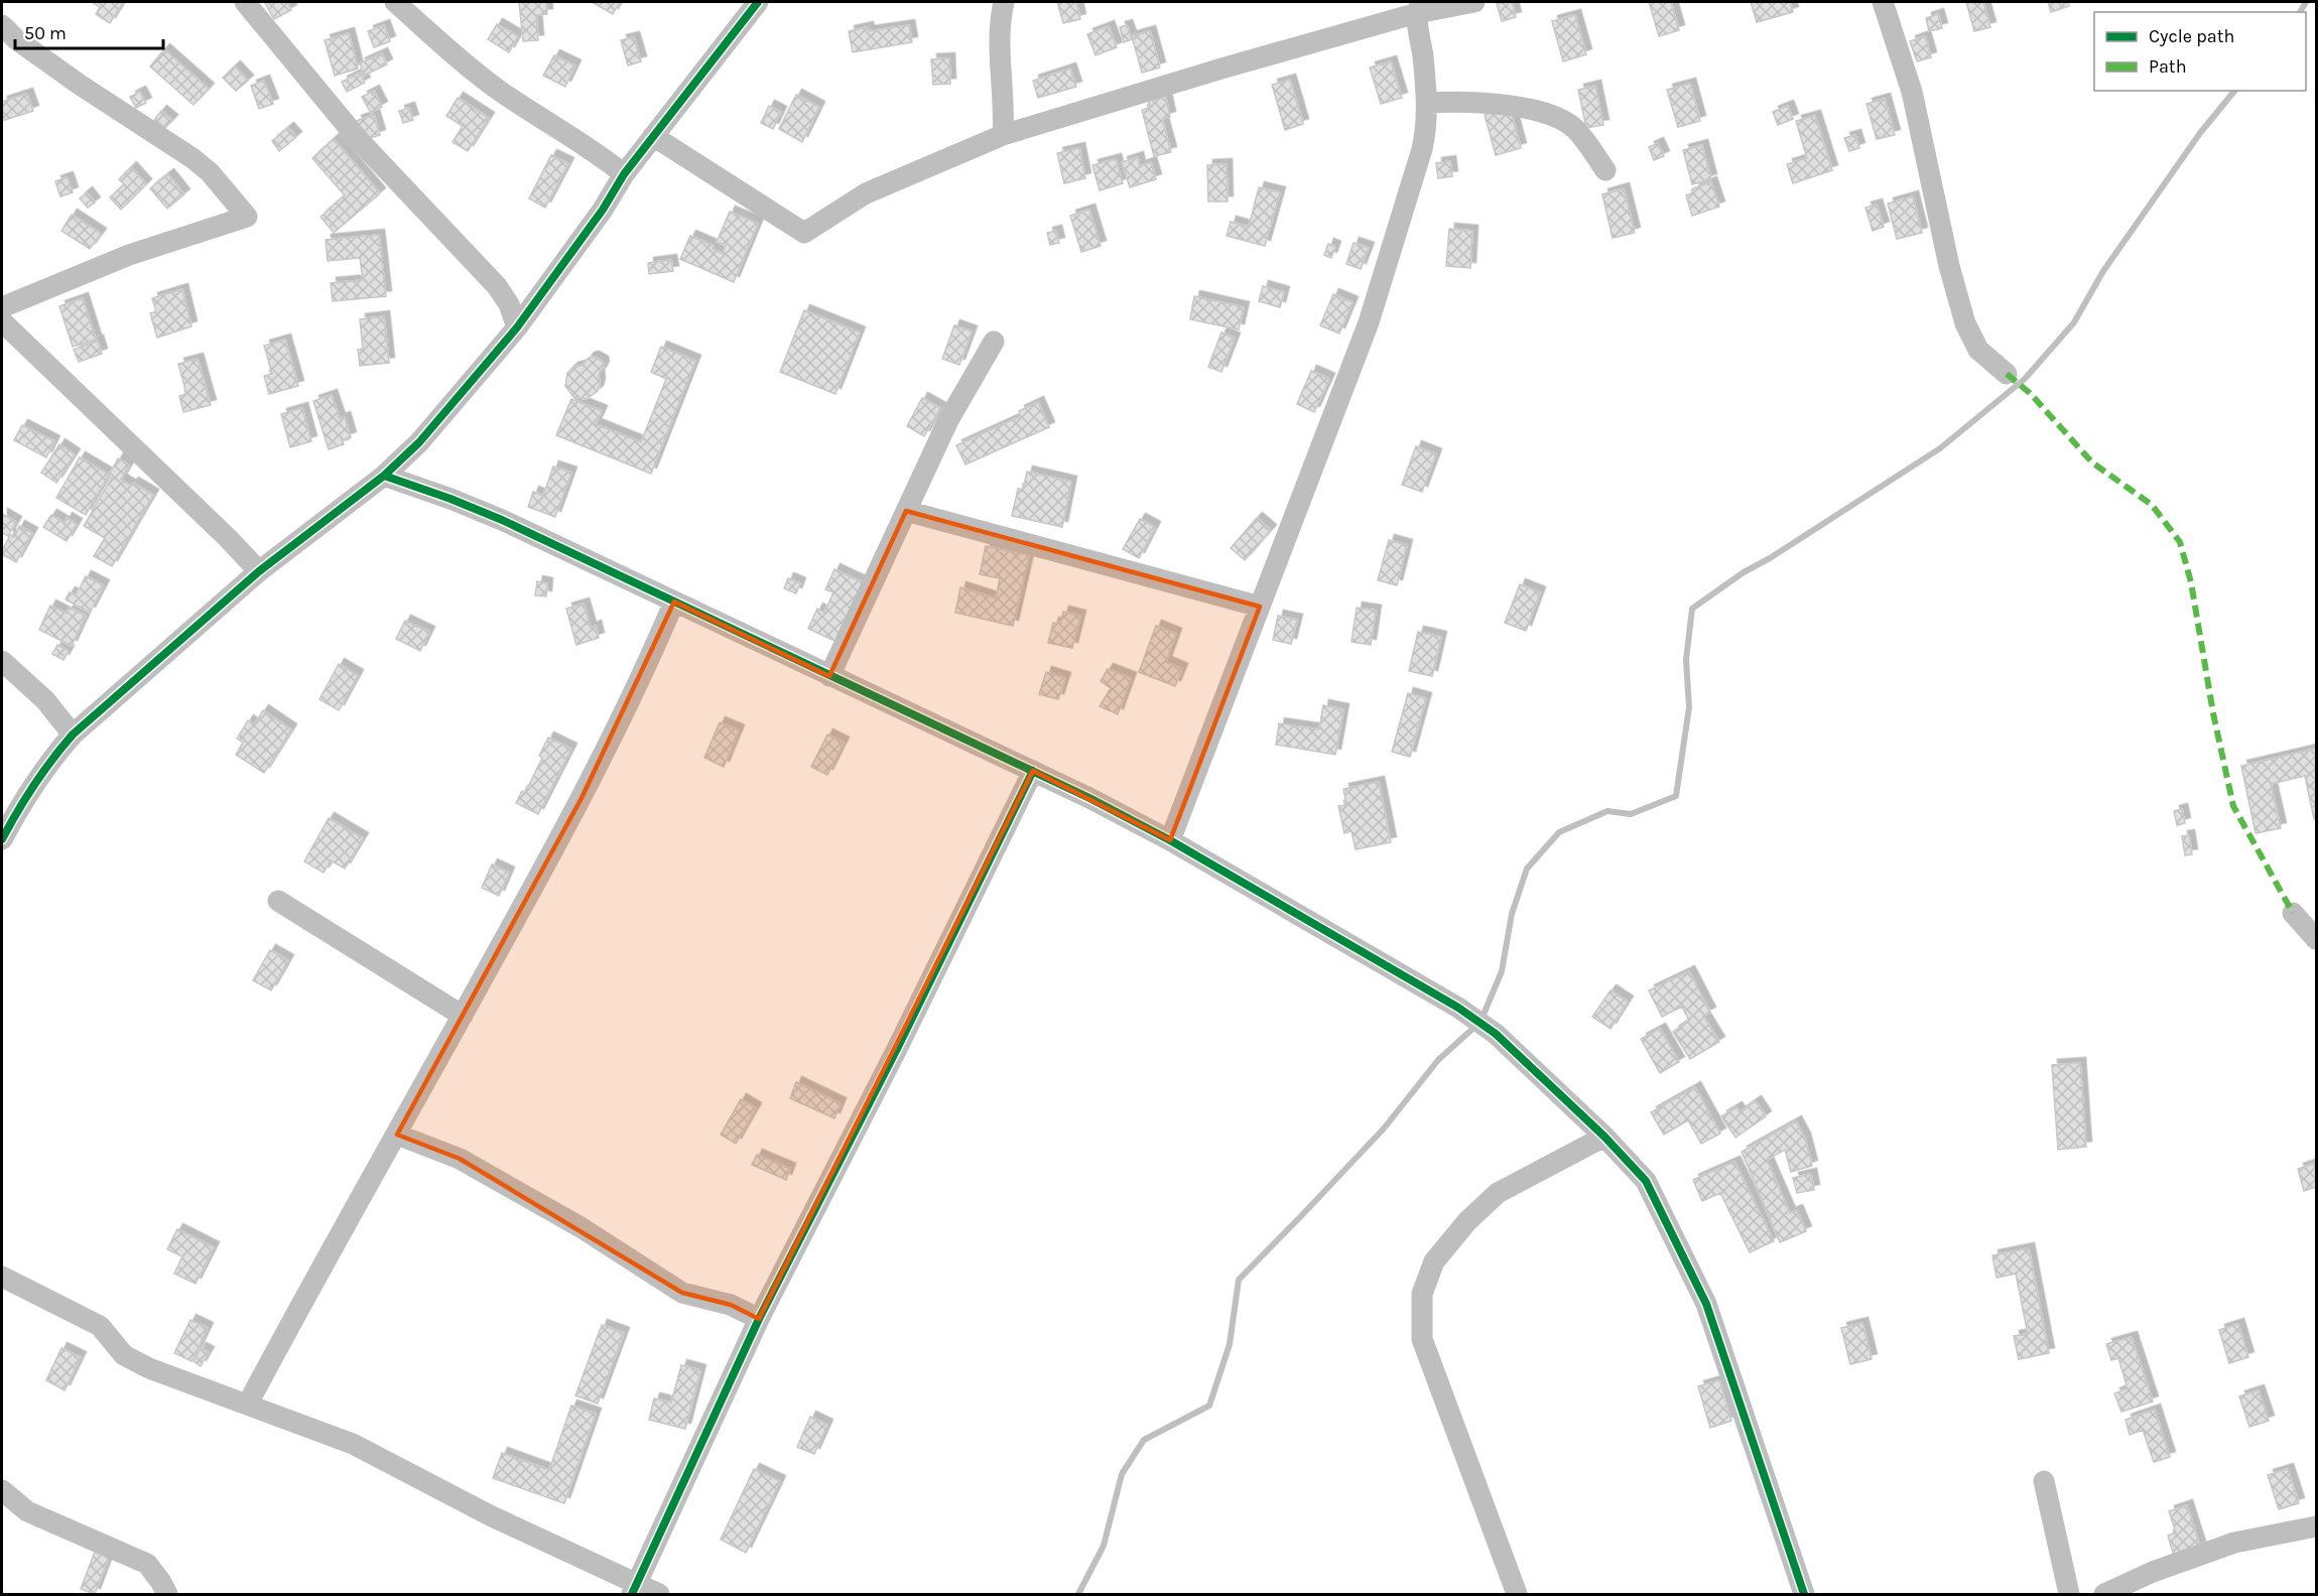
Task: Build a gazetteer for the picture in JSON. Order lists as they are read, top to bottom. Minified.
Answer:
{"legend":["Cycle path","Path"],"scale_bar":"50 m"}
